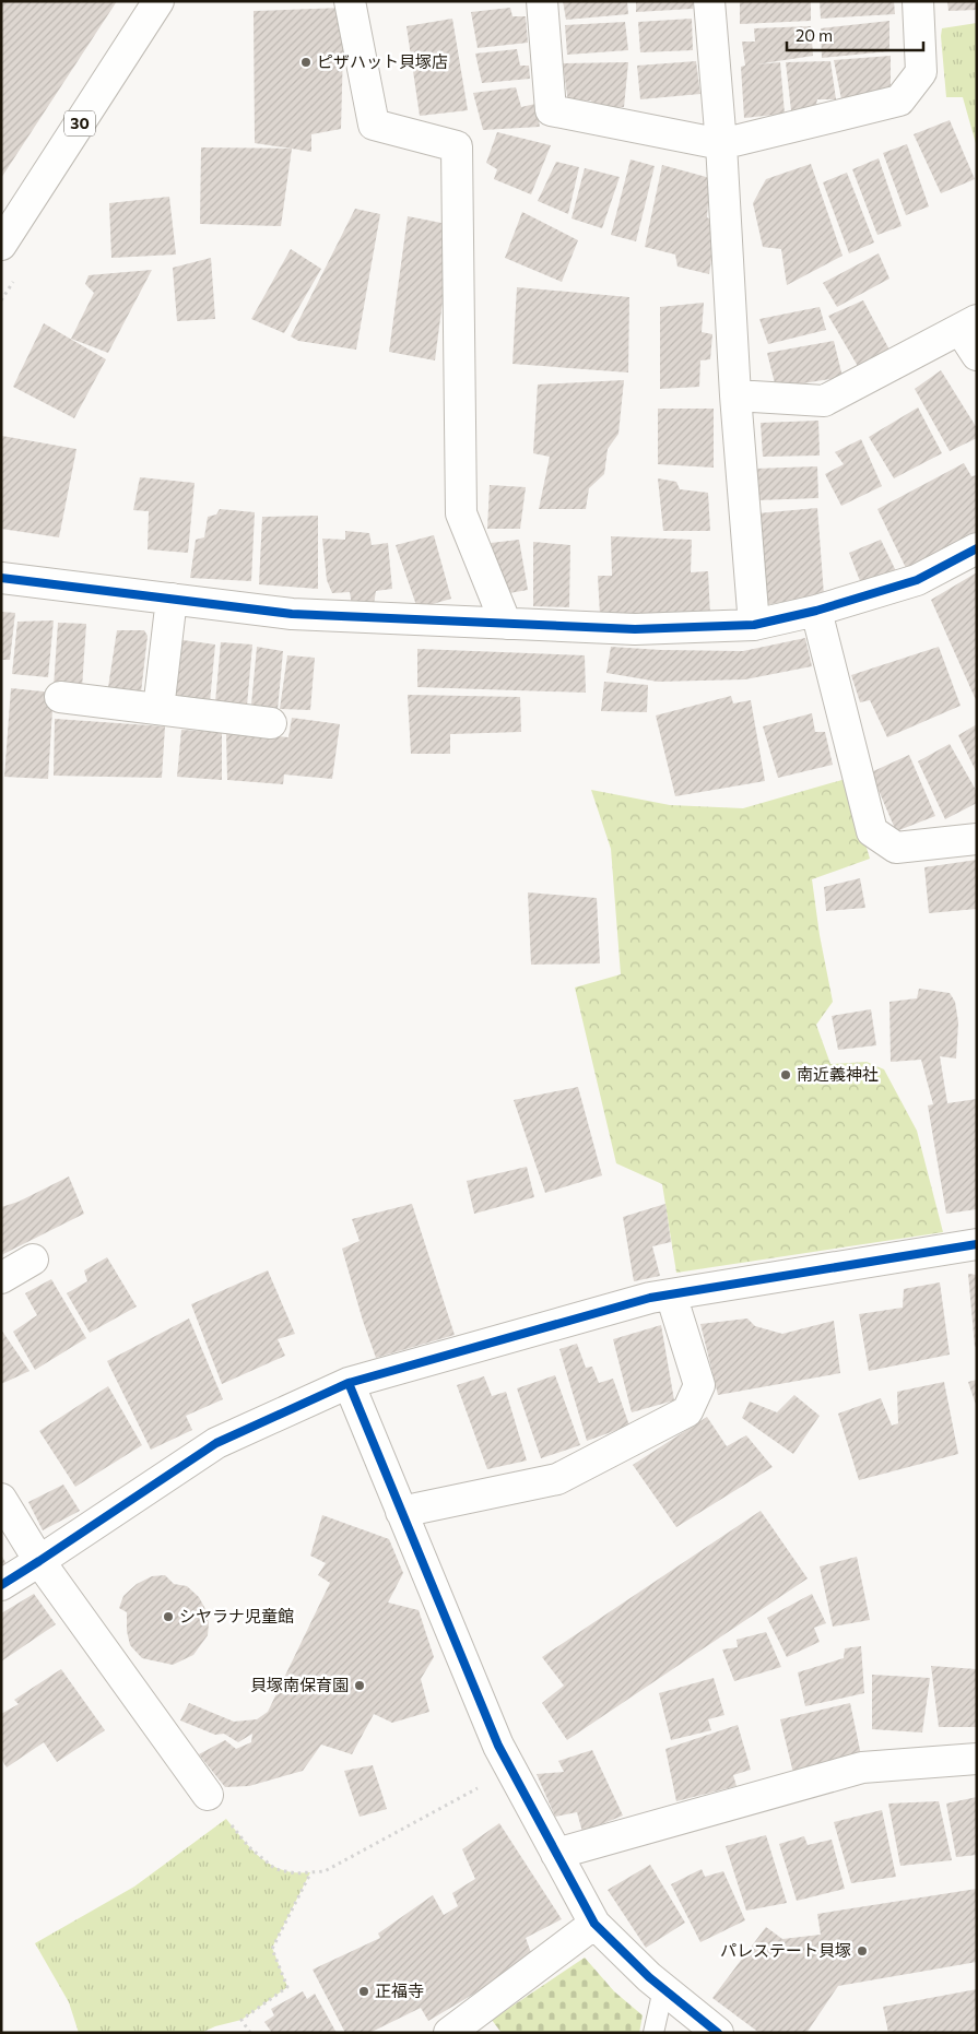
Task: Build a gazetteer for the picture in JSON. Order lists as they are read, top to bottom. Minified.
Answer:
{"streets":{"street":["30"]},"places":["ピザハット貝塚店","南近義神社","シヤラナ児童館","貝塚南保育園","パレステート貝塚","正福寺"],"scale_bar":"20 m"}
